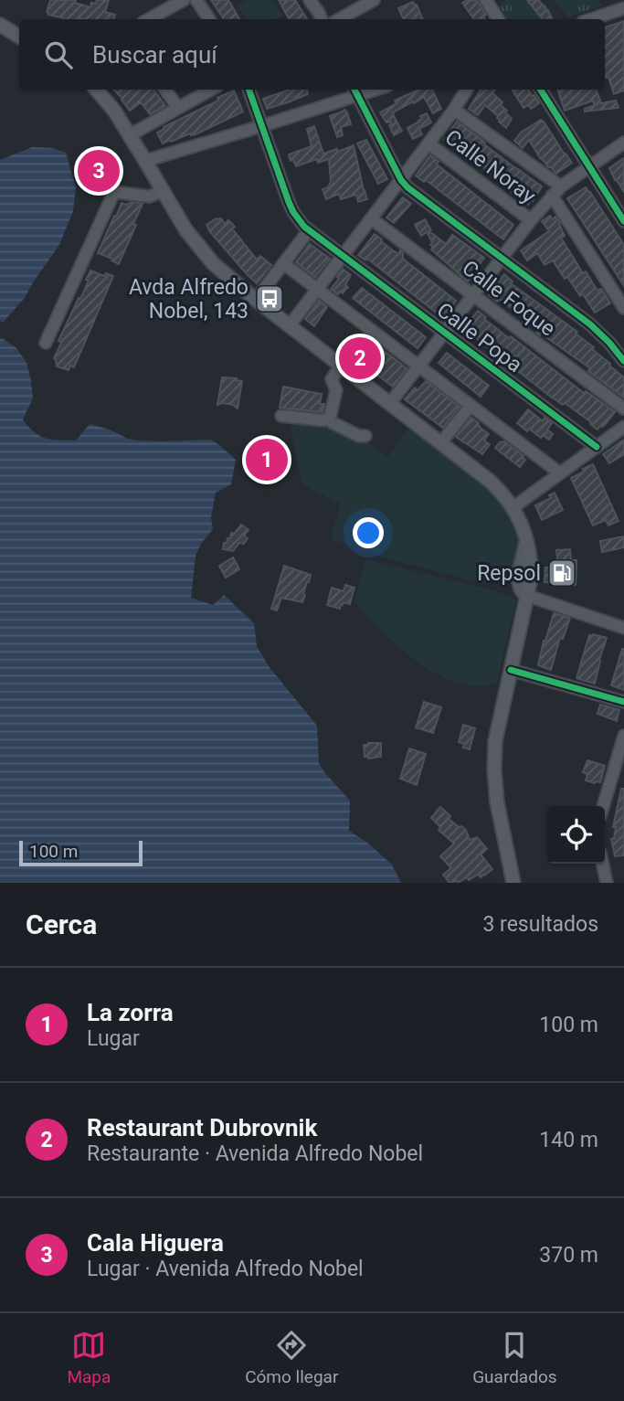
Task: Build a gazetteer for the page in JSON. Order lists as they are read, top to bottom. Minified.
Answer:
{"streets":{"street":["Calle Noray","Calle Foque","Calle Popa"]},"places":{"bus stop":["Avda Alfredo Nobel, 143"],"fuel station":["Repsol"]},"scale_bar":"100 m","page":{"search":"Buscar aquí","pins":["3","2","1"],"scale":"100 m","heading":["Cerca","3 resultados"],"list":[{"mark":"1","name":"La zorra","note":"Lugar","value":"100 m"},{"mark":"2","name":"Restaurant Dubrovnik","note":"Restaurante · Avenida Alfredo Nobel","value":"140 m"},{"mark":"3","name":"Cala Higuera","note":"Lugar · Avenida Alfredo Nobel","value":"370 m"}],"nav":["Mapa","Cómo llegar","Guardados"]}}
